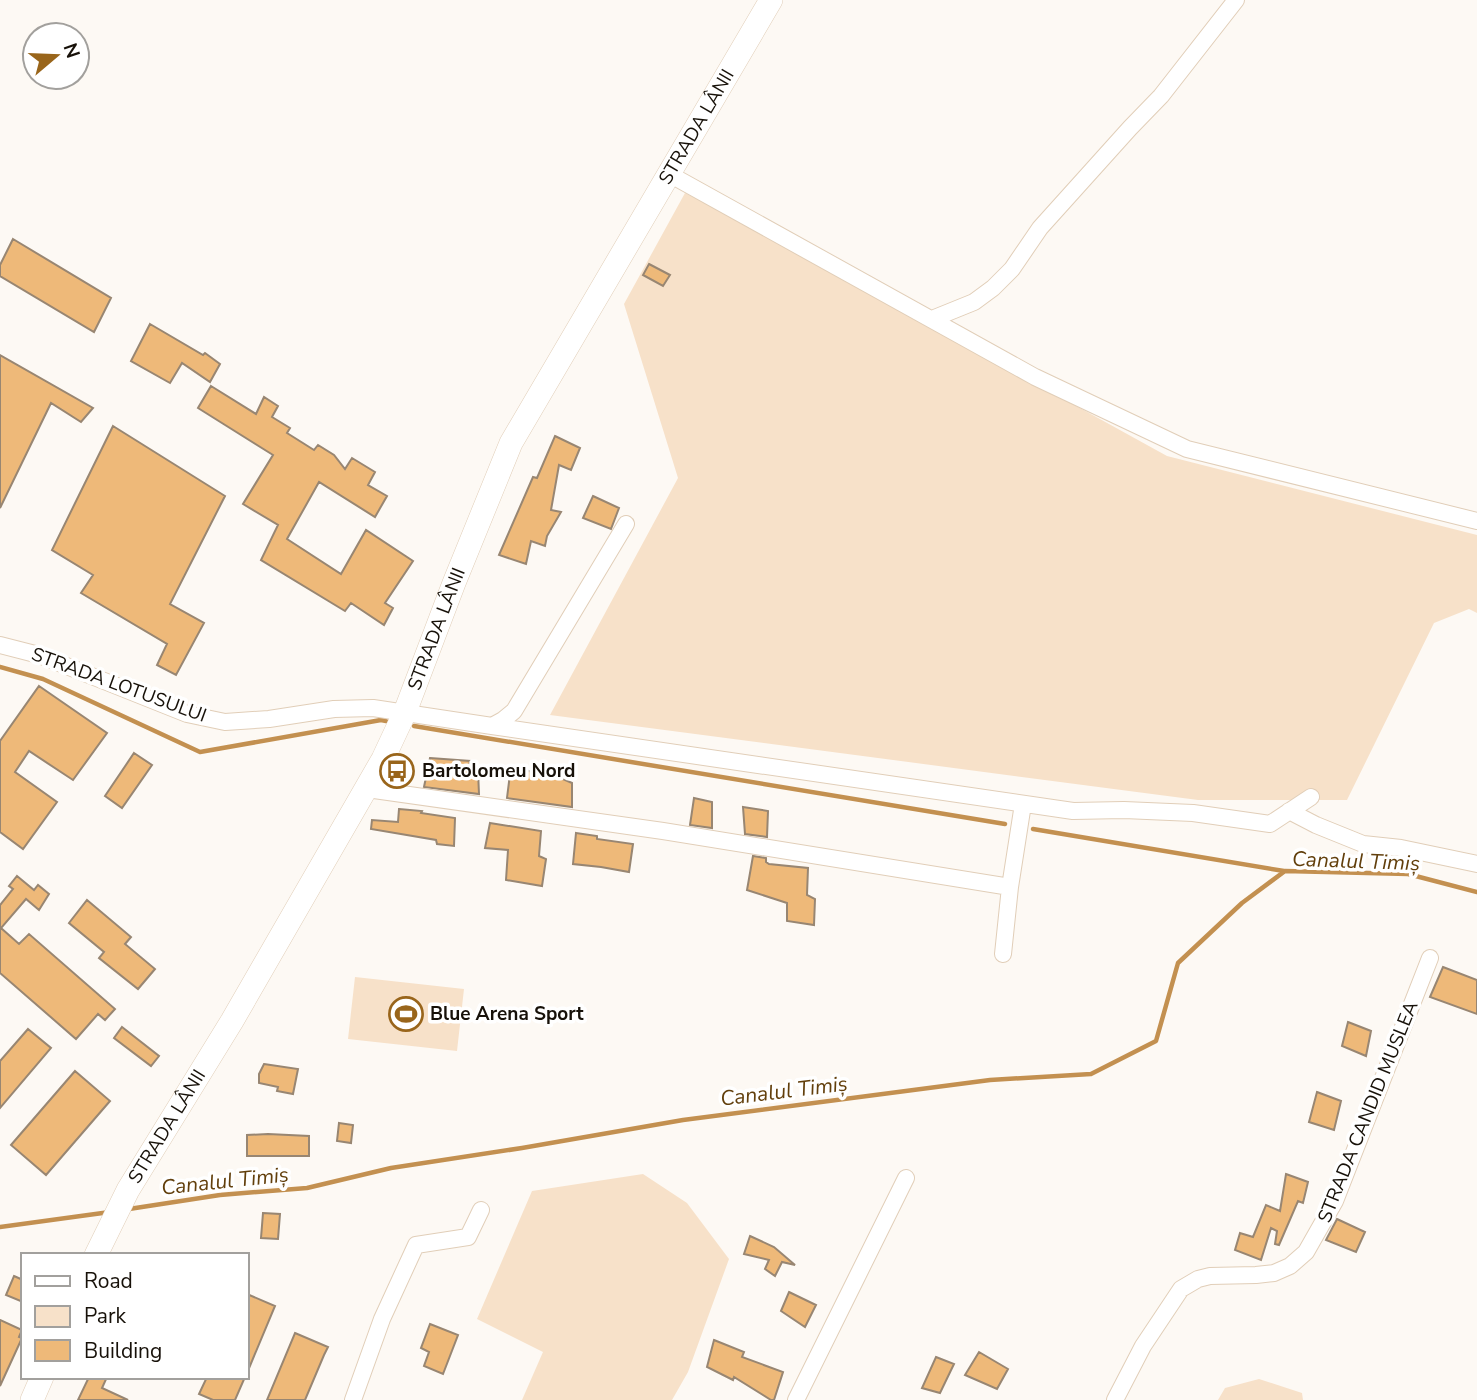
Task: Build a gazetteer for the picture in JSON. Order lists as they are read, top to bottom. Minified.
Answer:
{"streets":{"main road":["STRADA LÂNII"],"street":["STRADA LOTUSULUI","STRADA CANDID MUSLEA"]},"crossings":[["STRADA LÂNII","STRADA LOTUSULUI"]],"water":["Canalul Timiș"],"places":{"bus stop":["Bartolomeu Nord"],"sports":["Blue Arena Sport"]},"legend":["Road","Park","Building"],"north":"right"}
